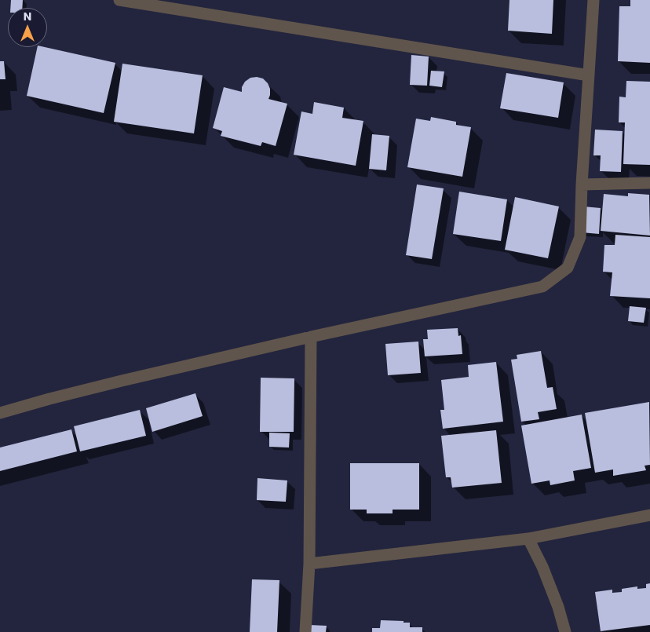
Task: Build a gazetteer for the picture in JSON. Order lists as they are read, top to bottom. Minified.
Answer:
{"north":"top"}
